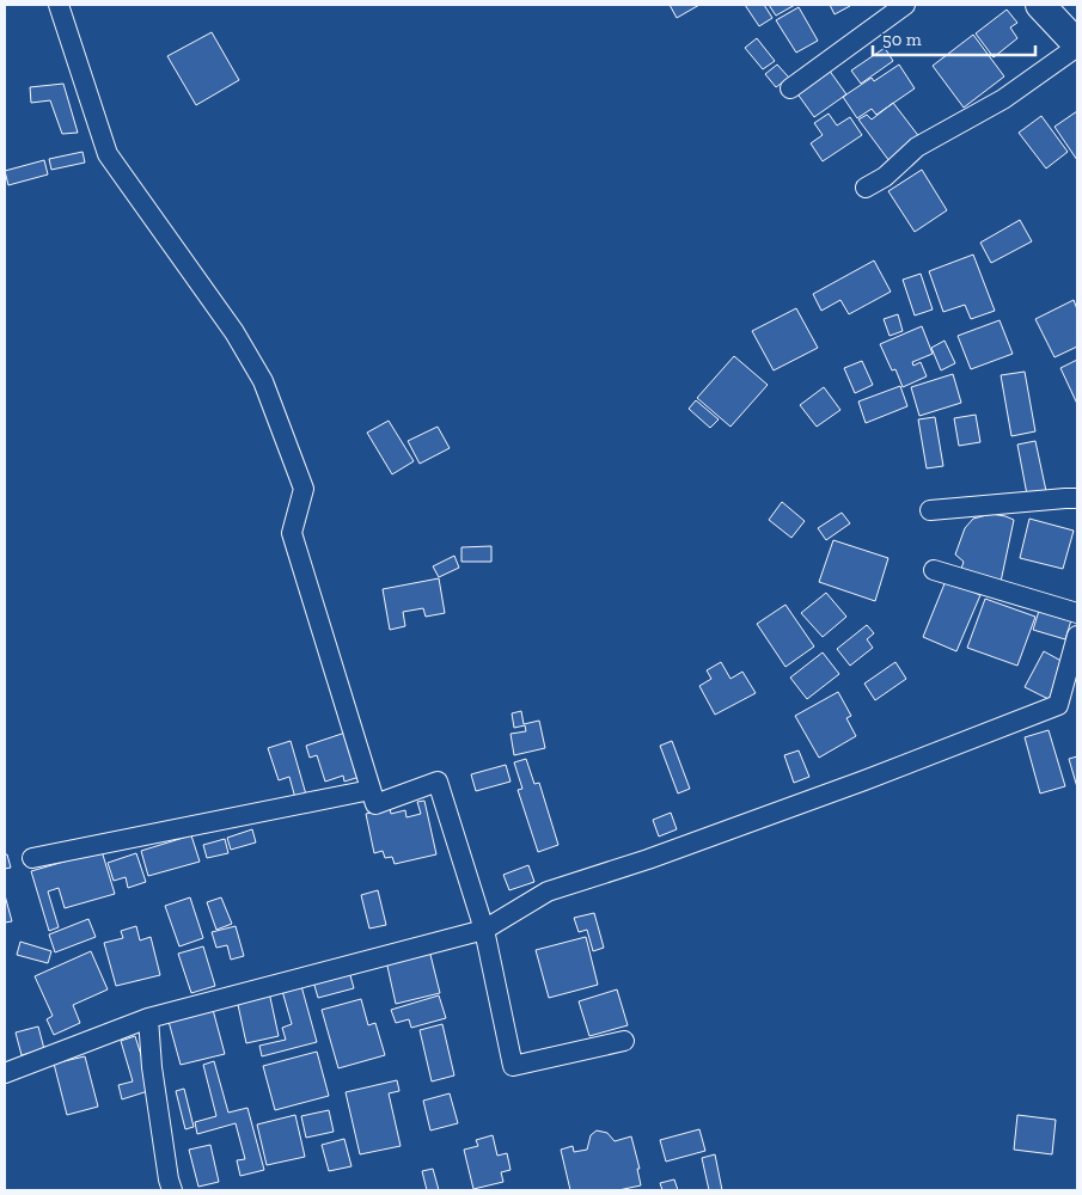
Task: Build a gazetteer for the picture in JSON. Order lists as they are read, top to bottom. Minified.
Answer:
{"scale_bar":"50 m"}
